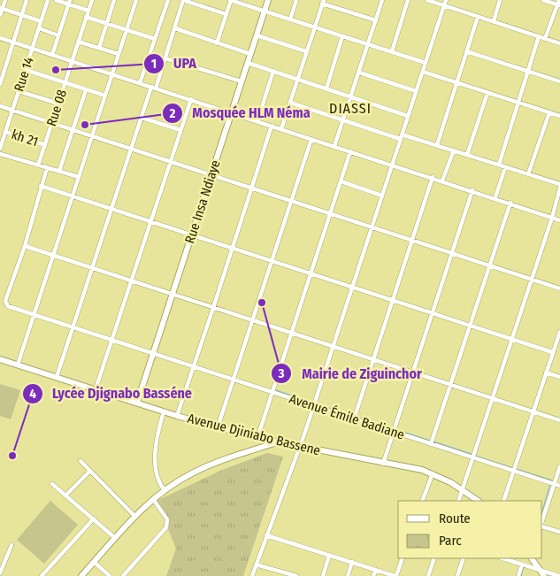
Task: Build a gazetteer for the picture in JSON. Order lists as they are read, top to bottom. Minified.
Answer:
{"streets":{"main road":["Rue Insa Ndiaye","Avenue Djiniabo Bassene"],"street":["Rue 14","Rue 08","kh 21","Avenue Émile Badiane"]},"crossings":[["Rue 14","kh 21"],["Rue 08","kh 21"],["Rue Insa Ndiaye","Avenue Émile Badiane"],["Rue Insa Ndiaye","Avenue Djiniabo Bassene"]],"districts":["DIASSI"],"places":["UPA","Mosquée HLM Néma","Mairie de Ziguinchor","Lycée Djignabo Basséne"],"legend":["Route","Parc"]}
